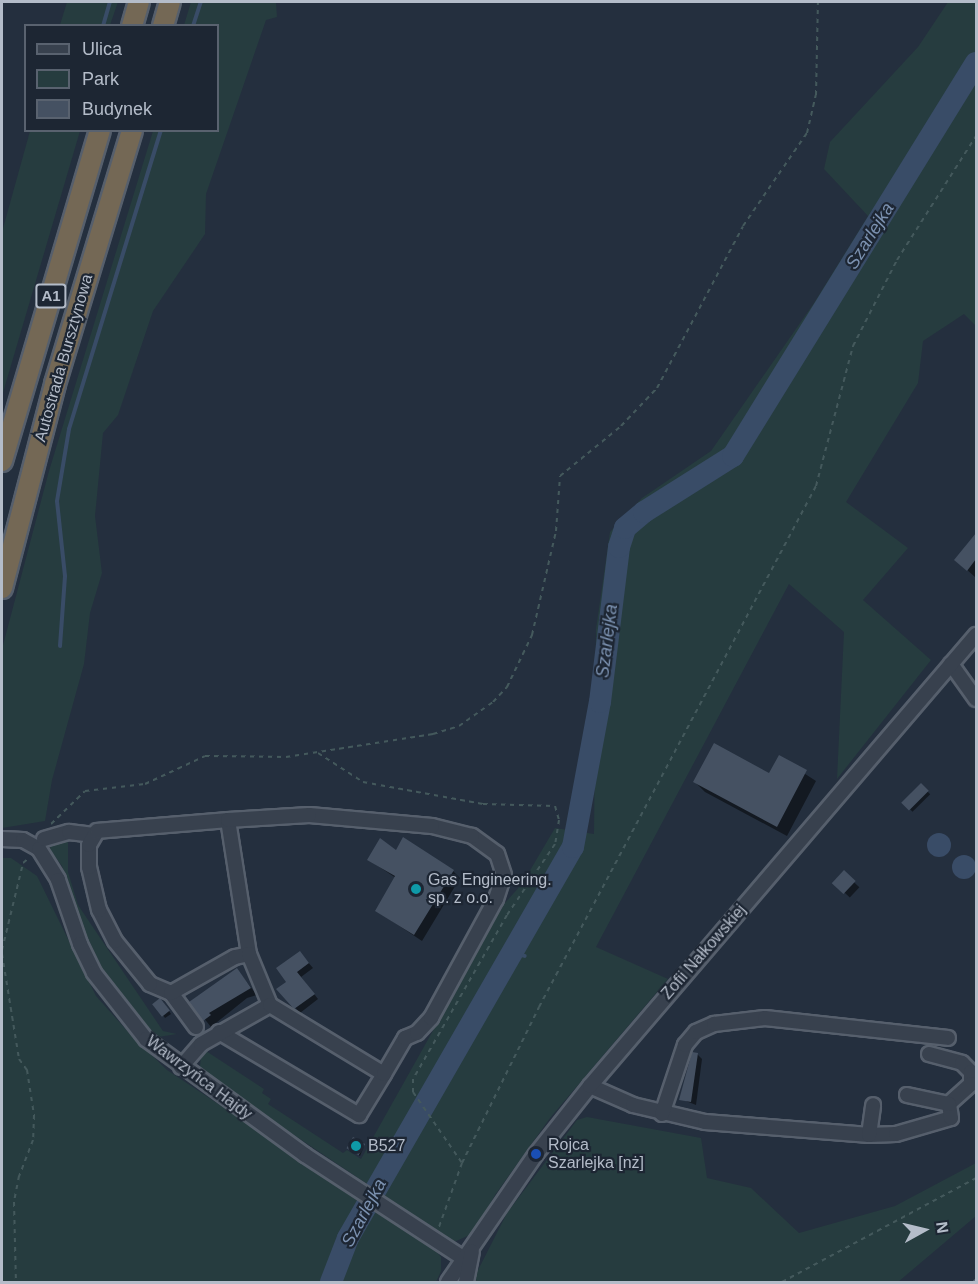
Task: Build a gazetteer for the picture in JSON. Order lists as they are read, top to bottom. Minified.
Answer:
{"streets":{"highway":["A1","Autostrada Bursztynowa"],"street":["Zofii Nałkowskiej","Wawrzyńca Hajdy"]},"water":["Szarlejka"],"places":["Gas Engineering. sp. z o.o.","B527","Rojca Szarlejka [nż]"],"legend":["Ulica","Park","Budynek"],"north":"right"}
